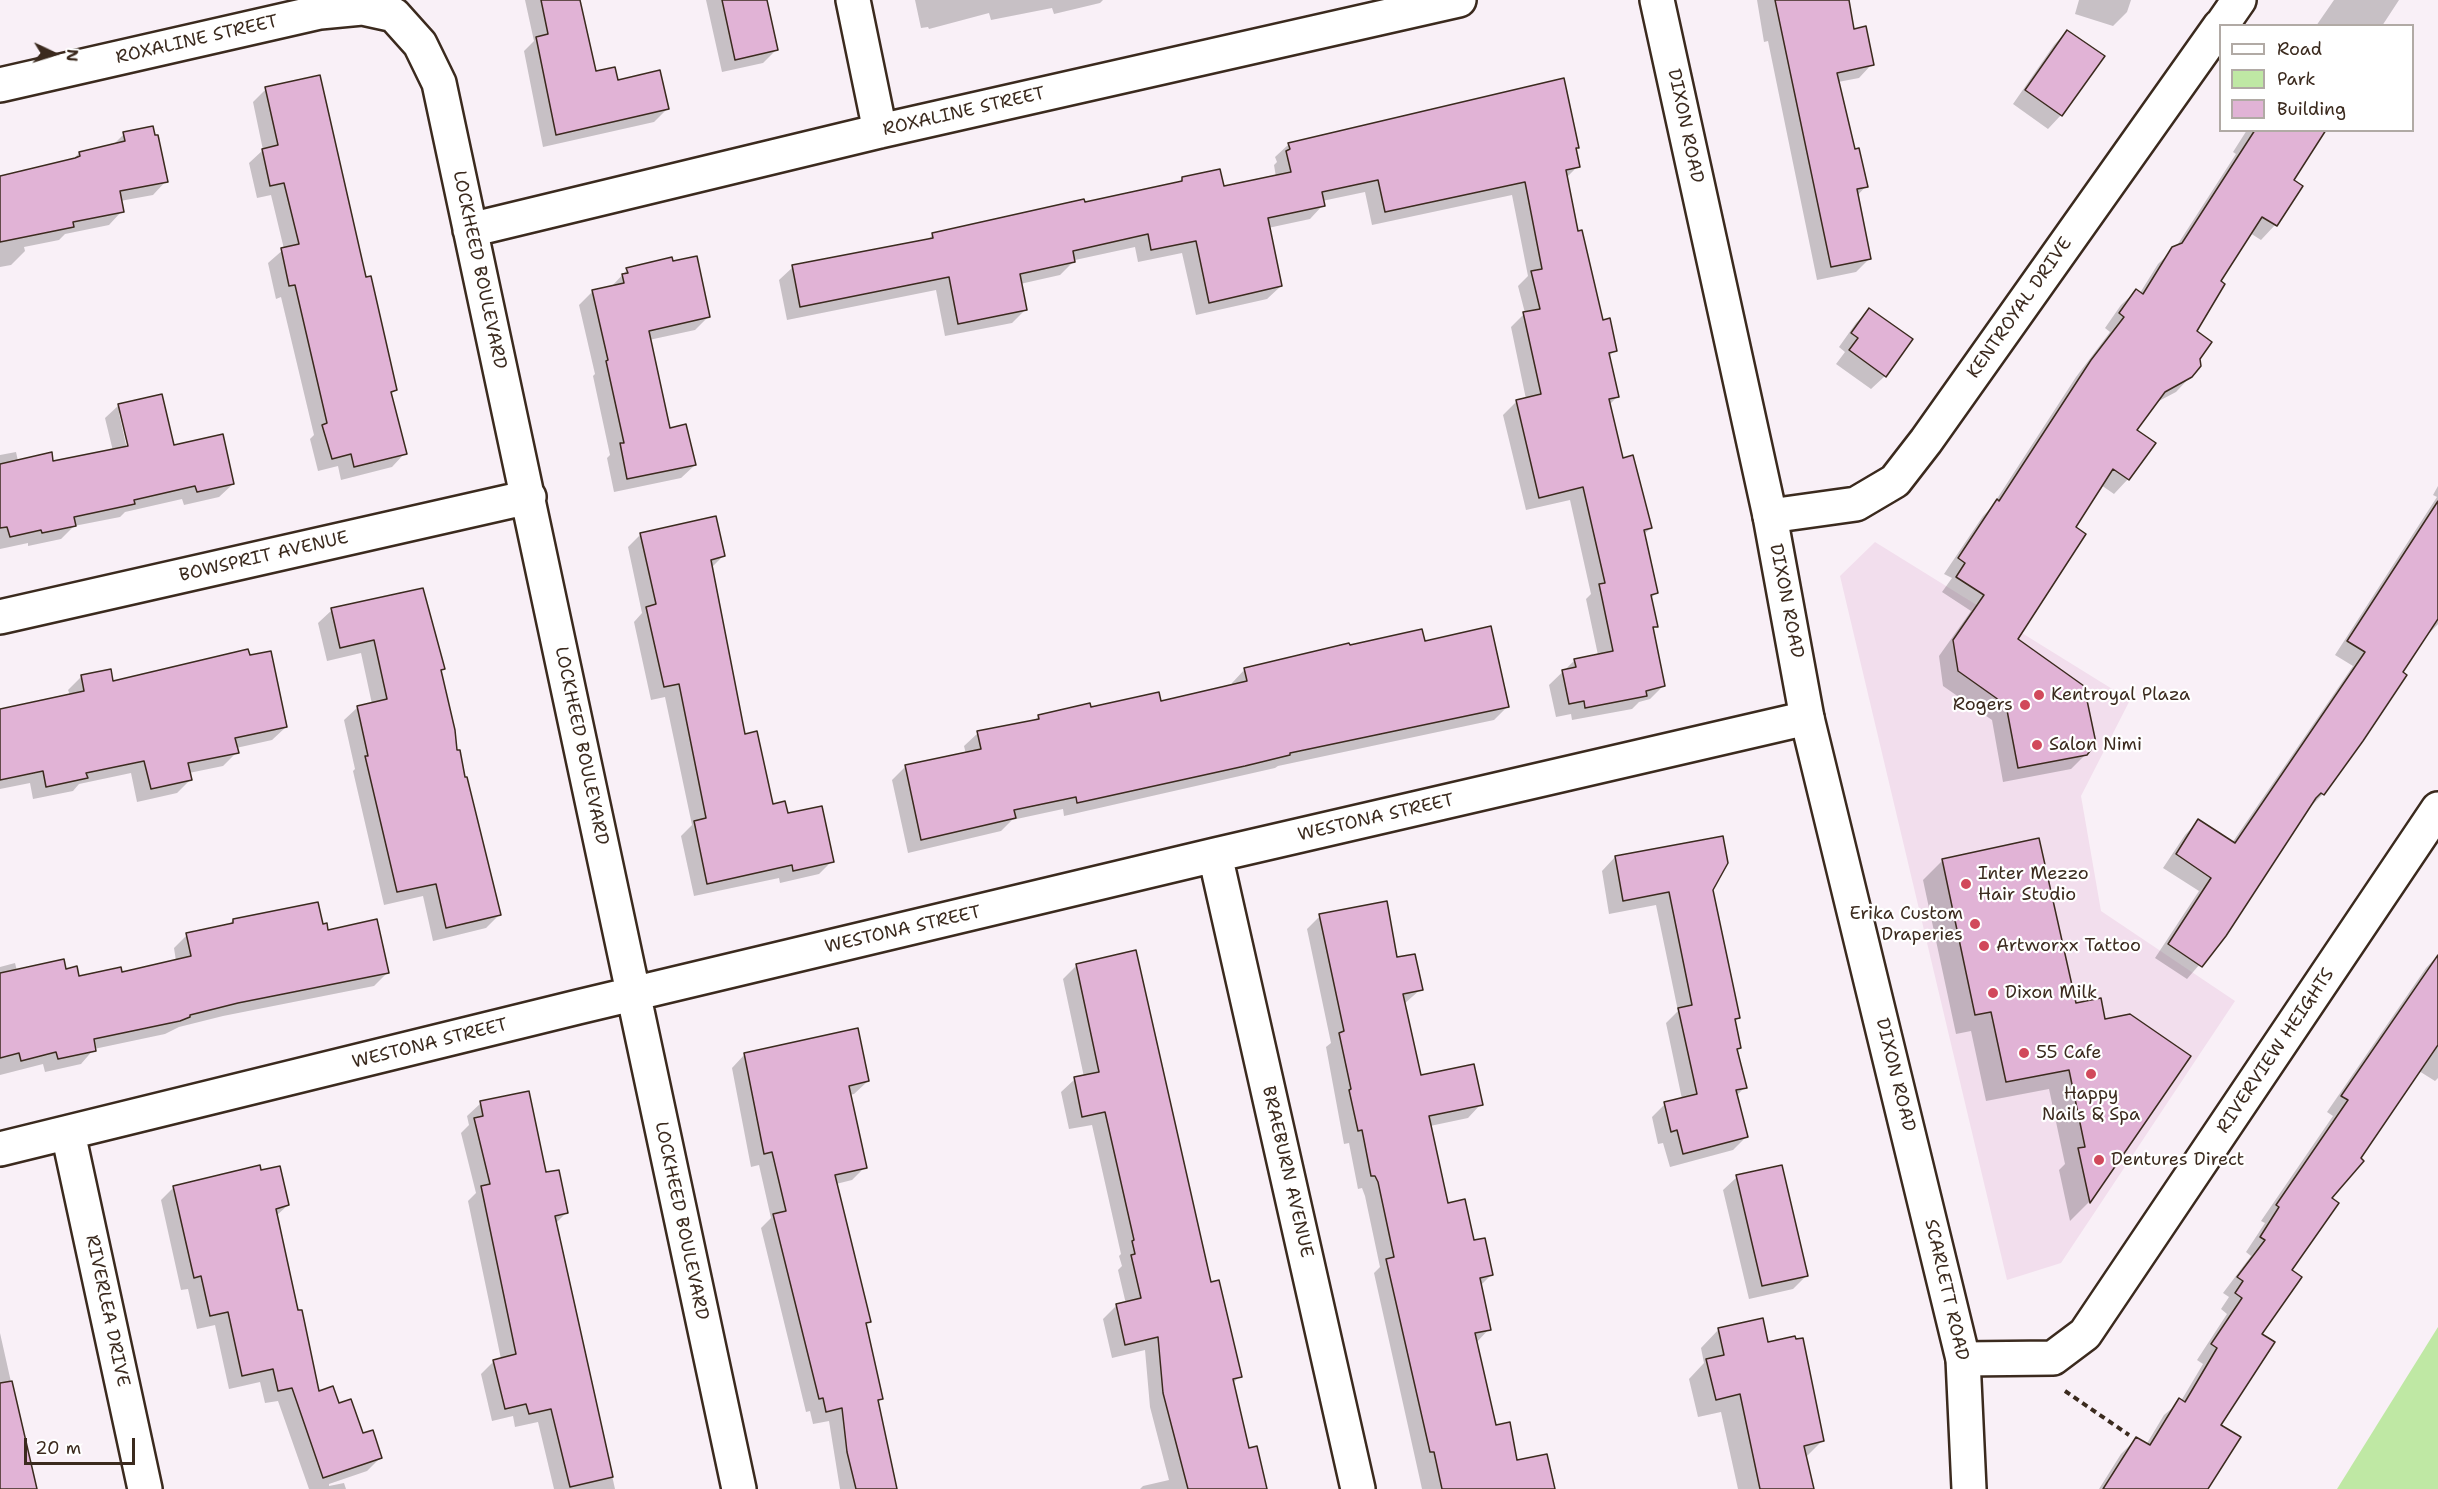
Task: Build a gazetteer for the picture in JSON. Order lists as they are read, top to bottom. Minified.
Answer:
{"streets":{"street":["ROXALINE STREET","DIXON ROAD","LOCKHEED BOULEVARD","KENTROYAL DRIVE","BOWSPRIT AVENUE","WESTONA STREET","RIVERVIEW HEIGHTS","BRAEBURN AVENUE","SCARLETT ROAD","RIVERLEA DRIVE"]},"crossings":[["ROXALINE STREET","LOCKHEED BOULEVARD"],["DIXON ROAD","KENTROYAL DRIVE"],["DIXON ROAD","WESTONA STREET"],["DIXON ROAD","SCARLETT ROAD"],["LOCKHEED BOULEVARD","BOWSPRIT AVENUE"],["LOCKHEED BOULEVARD","WESTONA STREET"],["WESTONA STREET","BRAEBURN AVENUE"],["WESTONA STREET","RIVERLEA DRIVE"],["RIVERVIEW HEIGHTS","SCARLETT ROAD"]],"places":["Kentroyal Plaza","Rogers","Salon Nimi","Inter Mezzo Hair Studio","Erika Custom Draperies","Artworxx Tattoo","Dixon Milk","55 Cafe","Happy Nails & Spa","Dentures Direct"],"legend":["Road","Park","Building"],"scale_bar":"20 m","north":"right"}
